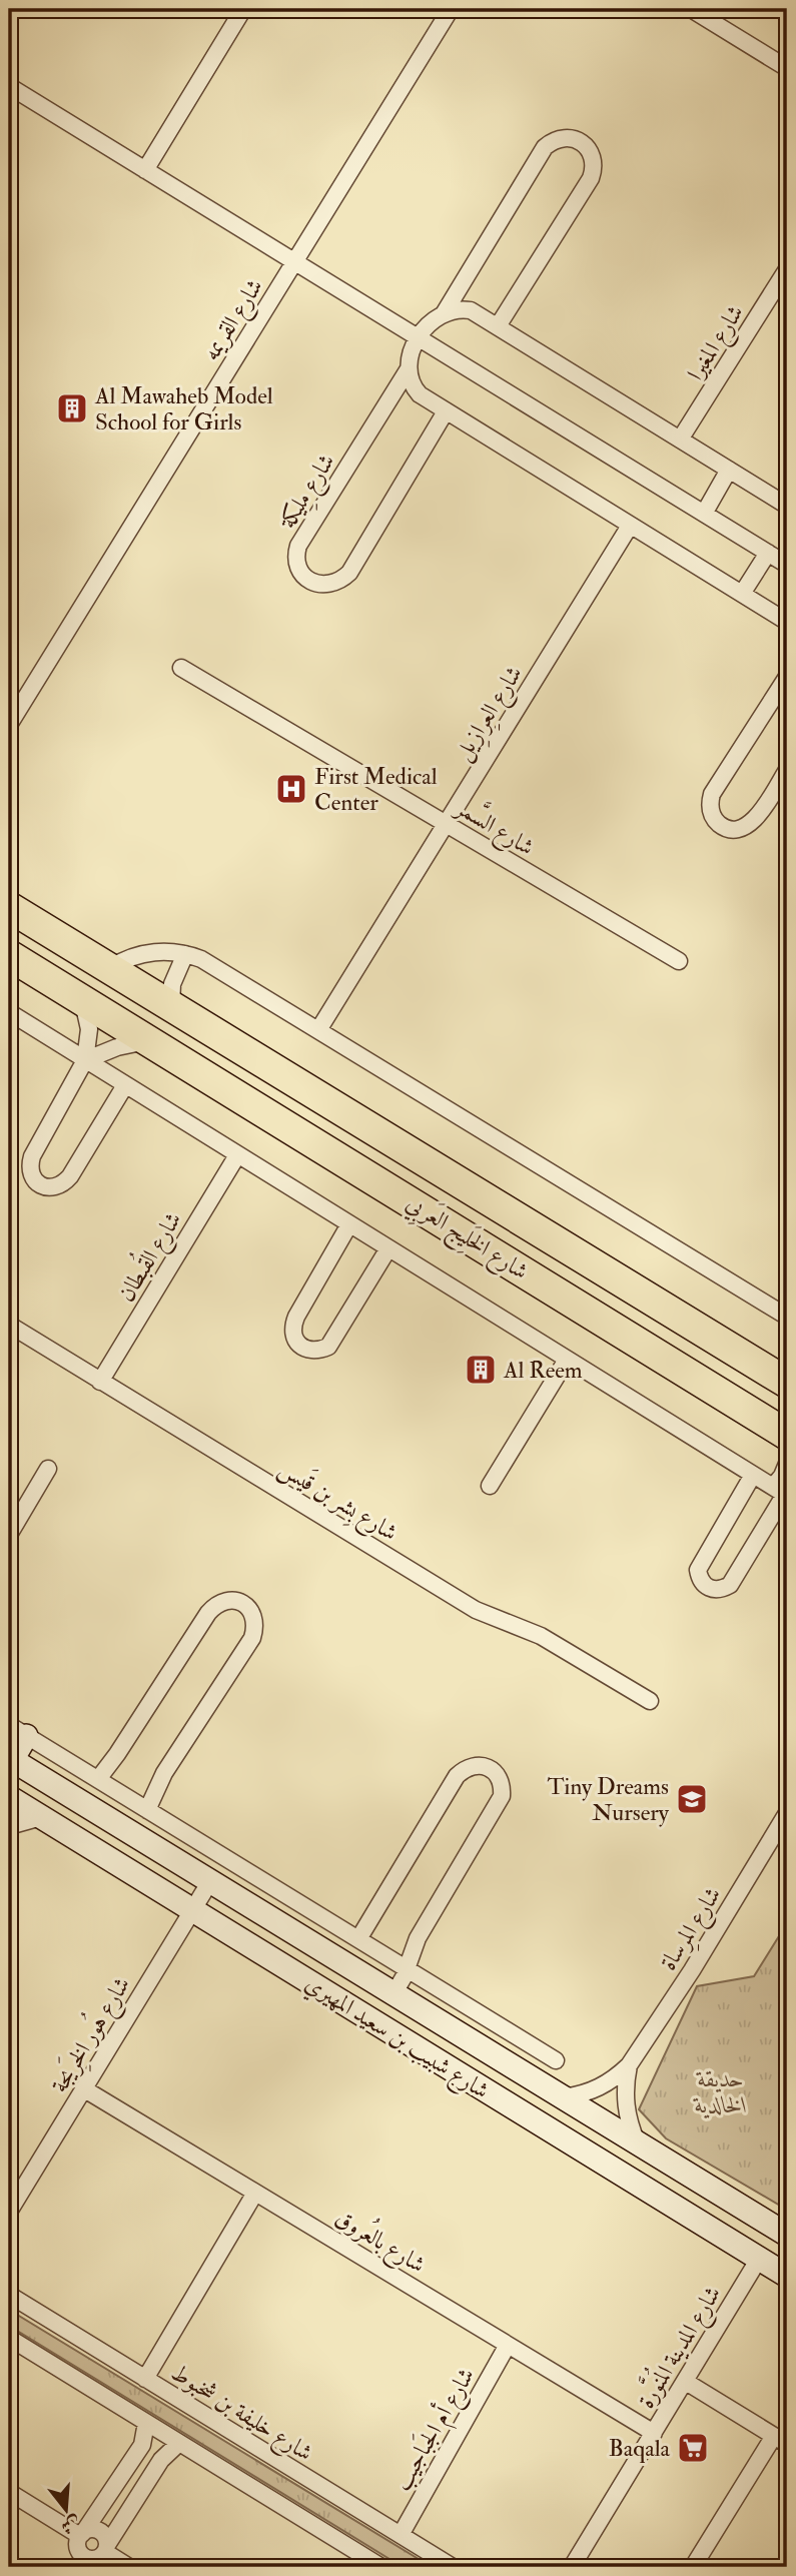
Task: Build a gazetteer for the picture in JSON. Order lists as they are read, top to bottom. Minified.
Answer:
{"streets":{"highway":["شارع الخَلِيج العَربِي"],"street":["شارع القريمه","شارع المغيرا","شارع مِليكة","شارع العِرازِيل","شارع السَّمر","شارع القُبطان","شارع بِشر بن قَيس","شارع المِرساة","شارع هُور الخِرَيجة","شارع شبيب بن سعيد المهيري","شارع بالعُروق","شارع المدينة المُنوَّرة","شارع خليفة بن شخبوط","شارع أم الجَباجيب"]},"crossings":[["شارع العِرازِيل","شارع السَّمر"],["شارع القُبطان","شارع بِشر بن قَيس"],["شارع المِرساة","شارع شبيب بن سعيد المهيري"],["شارع هُور الخِرَيجة","شارع شبيب بن سعيد المهيري"],["شارع هُور الخِرَيجة","شارع بالعُروق"],["شارع شبيب بن سعيد المهيري","شارع المدينة المُنوَّرة"],["شارع بالعُروق","شارع المدينة المُنوَّرة"],["شارع بالعُروق","شارع أم الجَباجيب"],["شارع خليفة بن شخبوط","شارع أم الجَباجيب"]],"parks":["حديقة الخالدية"],"places":{"building":["Al Mawaheb Model School for Girls","Al Reem"],"hospital":["First Medical Center"],"school or university":["Tiny Dreams Nursery"],"supermarket":["Baqala"]},"north":"bottom"}
